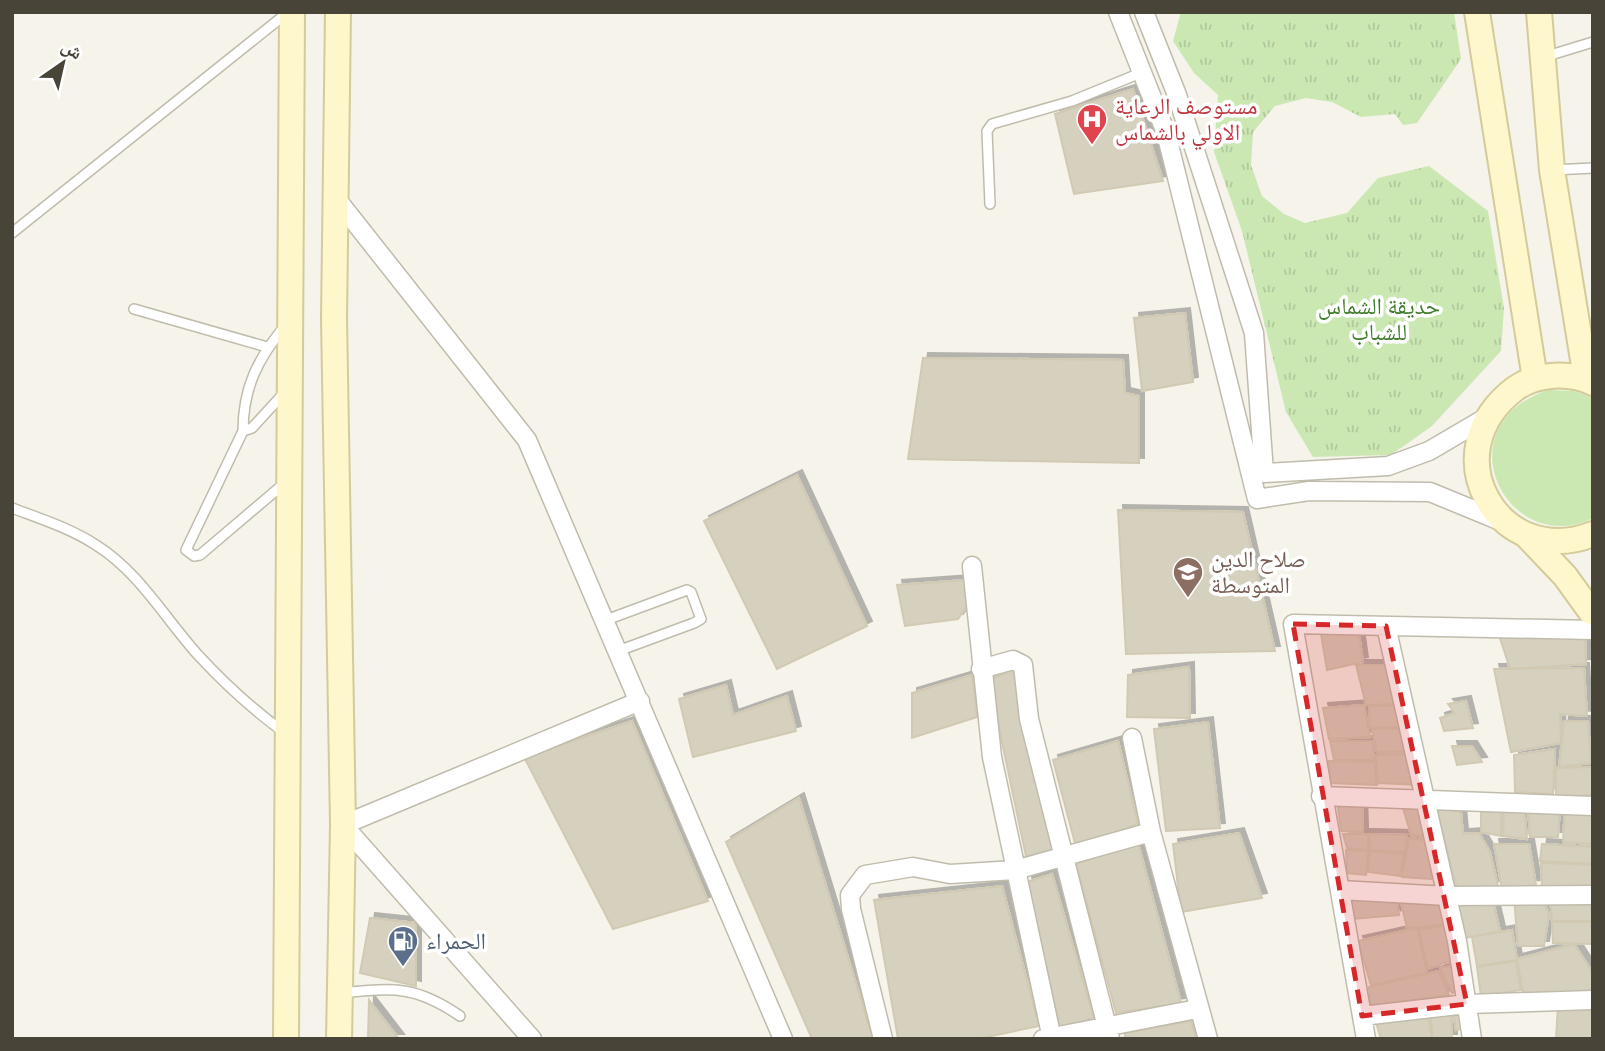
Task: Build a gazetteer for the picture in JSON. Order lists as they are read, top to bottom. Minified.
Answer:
{"parks":["حديقة الشماس للشباب"],"places":{"hospital":["مستوصف الرعاية الاولي بالشماس"],"school or university":["صلاح الدين المتوسطة"],"fuel station":["الحمراء"]},"north":"top right"}
